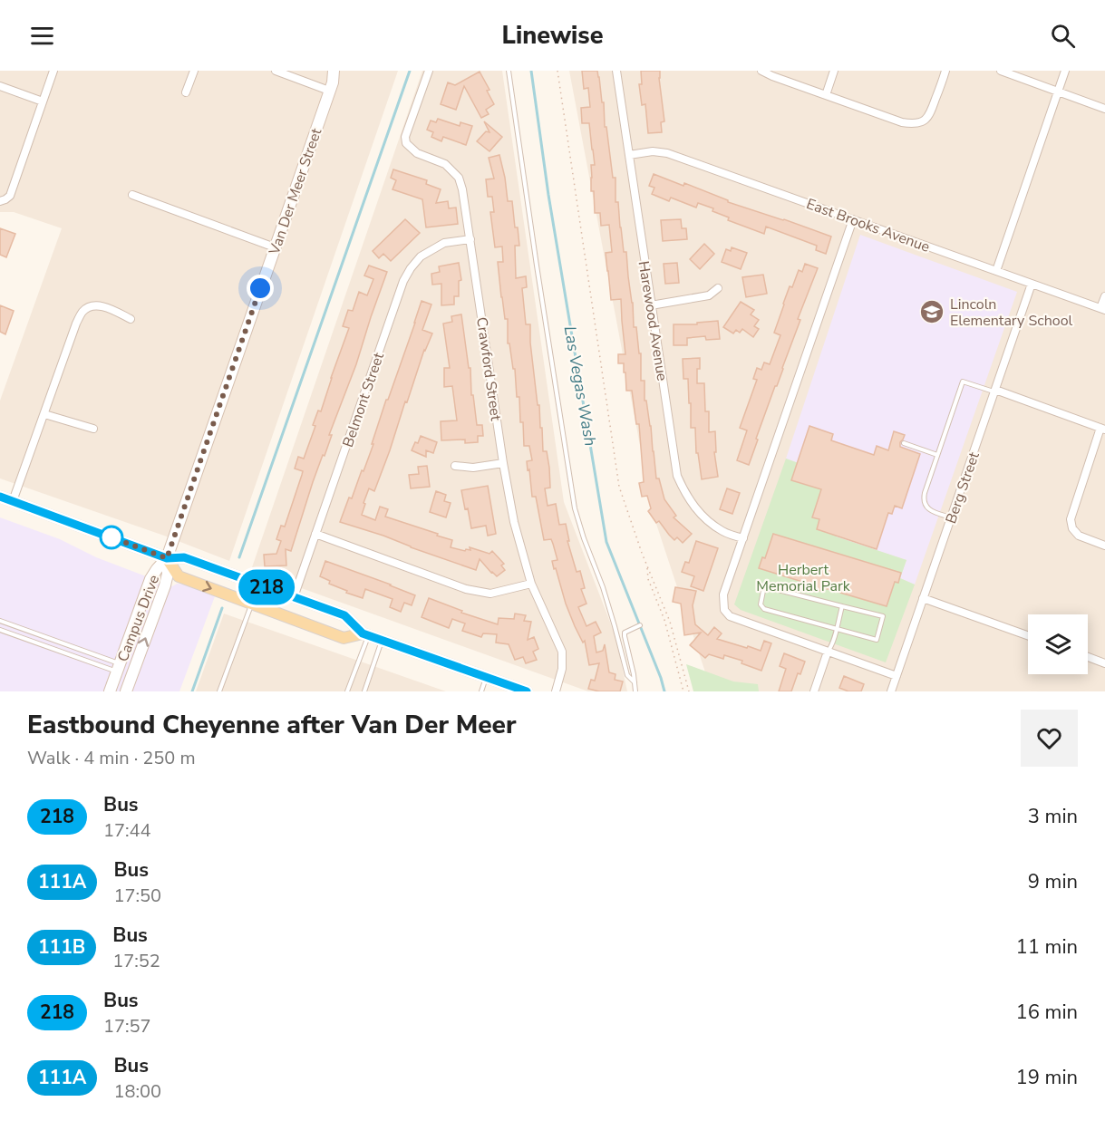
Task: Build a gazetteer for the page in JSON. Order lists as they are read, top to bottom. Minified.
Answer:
{"streets":{"street":["Van Der Meer Street","East Brooks Avenue","Harewood Avenue","Crawford Street","Belmont Street","Berg Street","Campus Drive"]},"crossings":[["Van Der Meer Street","Campus Drive"],["East Brooks Avenue","Harewood Avenue"],["East Brooks Avenue","Berg Street"],["Crawford Street","Belmont Street"]],"water":["Las Vegas Wash"],"parks":["Herbert Memorial Park"],"places":{"school or university":["Lincoln Elementary School"]},"lines":["bus line 218"],"page":{"header":"Linewise","on_map":"218","heading":["Eastbound Cheyenne after Van Der Meer","Walk · 4 min · 250 m"],"list":[{"mark":"218","name":"Bus","note":"17:44","value":"3 min"},{"mark":"111A","name":"Bus","note":"17:50","value":"9 min"},{"mark":"111B","name":"Bus","note":"17:52","value":"11 min"},{"mark":"218","name":"Bus","note":"17:57","value":"16 min"},{"mark":"111A","name":"Bus","note":"18:00","value":"19 min"}]}}
